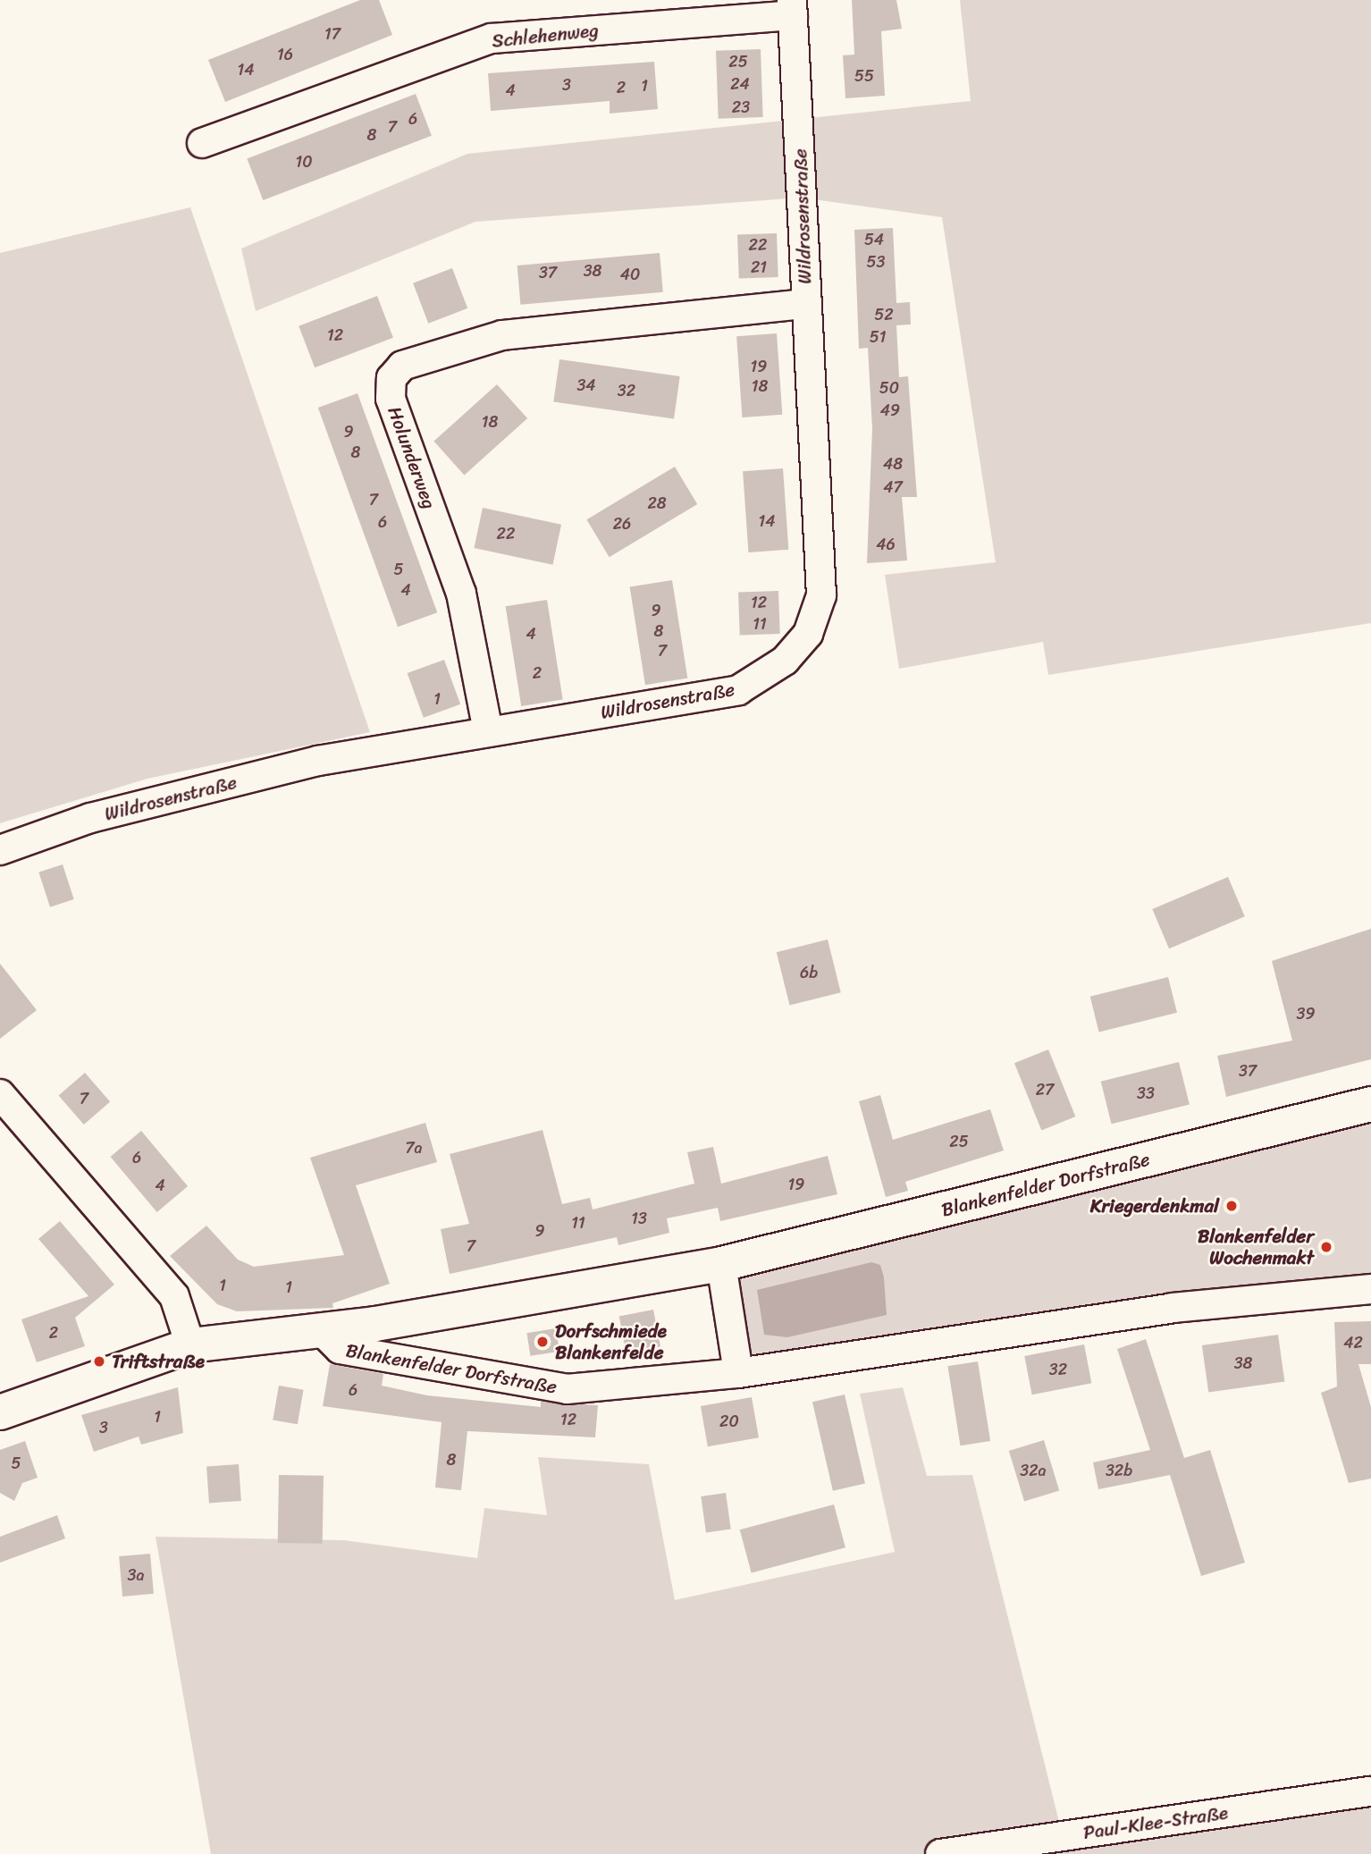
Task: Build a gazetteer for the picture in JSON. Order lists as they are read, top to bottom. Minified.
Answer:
{"streets":{"main road":["Blankenfelder Dorfstraße"],"street":["Schlehenweg","Wildrosenstraße","Holunderweg","Paul-Klee-Straße"]},"crossings":[["Schlehenweg","Wildrosenstraße"],["Wildrosenstraße","Holunderweg"]],"places":["Kriegerdenkmal","Blankenfelder Wochenmakt","Dorfschmiede Blankenfelde","Triftstraße"],"house_numbers":["17","16","25","14","55","24","3","1","2","4","23","6","7","8","10","54","22","53","21","38","37","40","52","12","51","19","34","18","50","32","49","18","9","8","48","47","7","28","14","6","26","22","46","5","4","12","9","11","8","4","7","2","1","6b","39","37","27","33","7","25","7a","6","19","4","13","11","9","7","1","1","2","42","38","32","6","1","12","20","3","8","5","32a","32b","3a"]}
